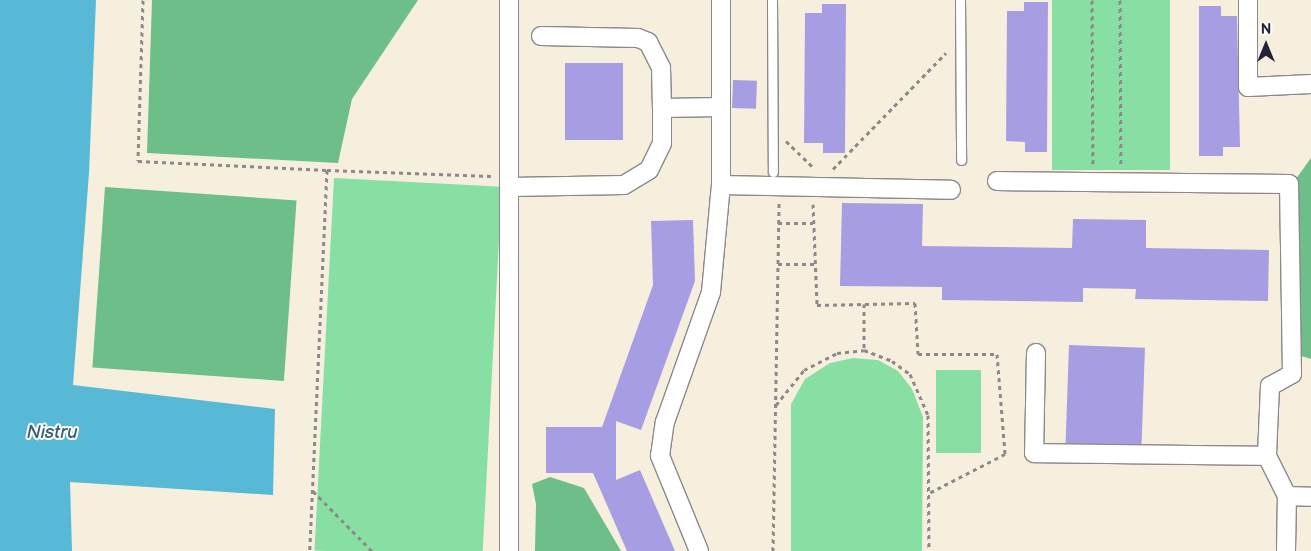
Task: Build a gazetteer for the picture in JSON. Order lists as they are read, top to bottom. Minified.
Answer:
{"water":["Nistru"],"north":"top"}
